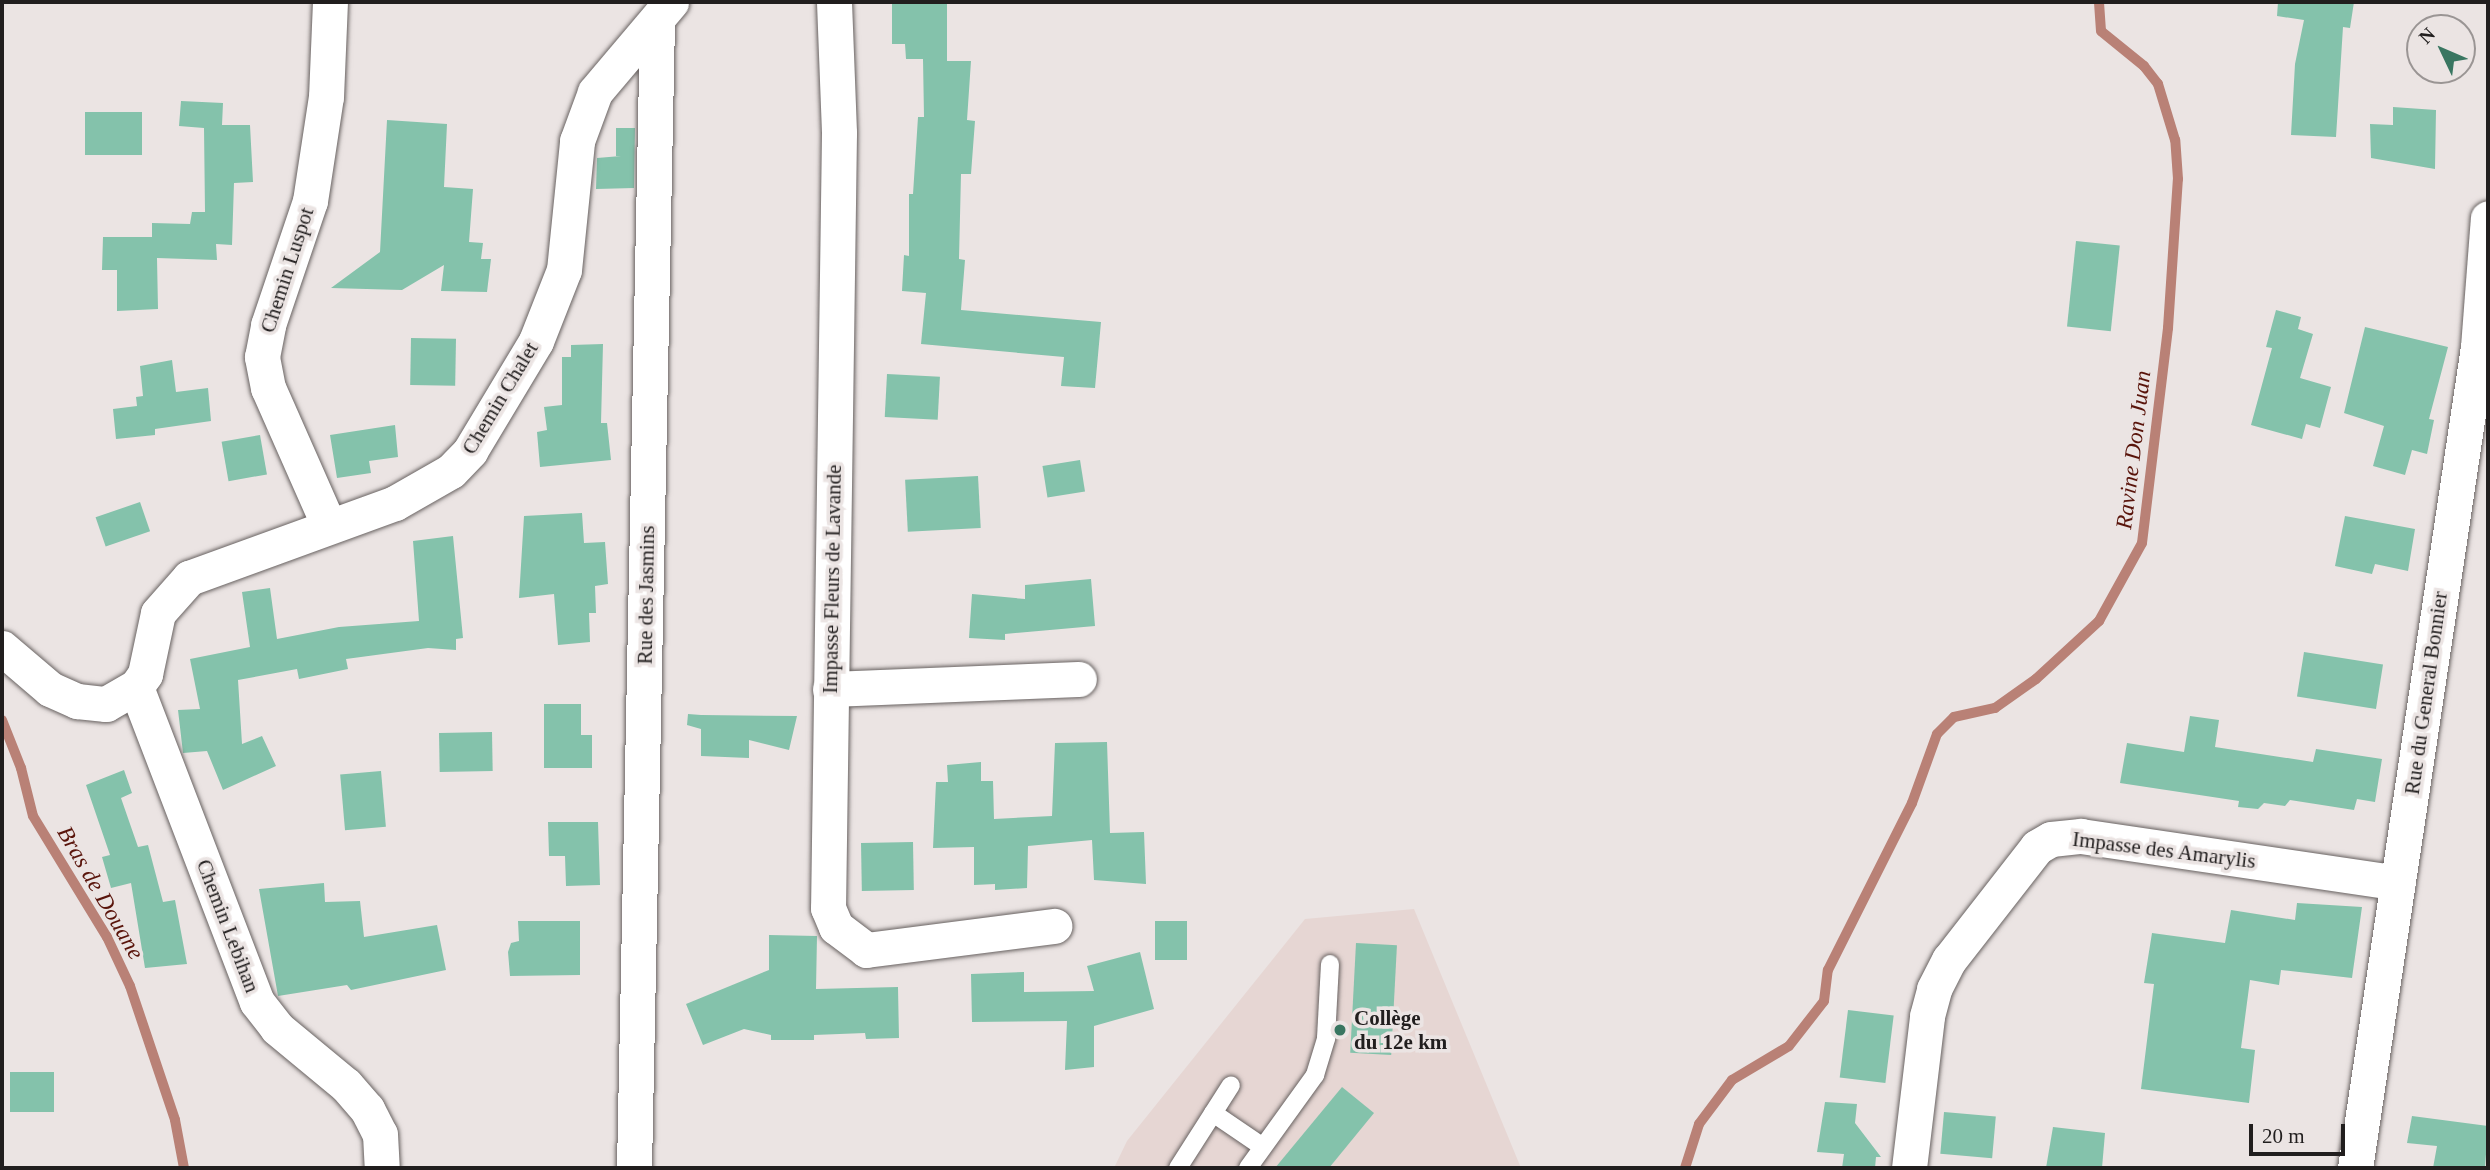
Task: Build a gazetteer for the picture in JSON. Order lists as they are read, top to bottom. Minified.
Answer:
{"streets":{"street":["Chemin Luspot","Chemin Chalet","Impasse Fleurs de Lavande","Rue des Jasmins","Rue du General Bonnier","Impasse des Amarylis","Chemin Lebihan"]},"crossings":[["Chemin Luspot","Chemin Chalet"],["Chemin Chalet","Rue des Jasmins"],["Chemin Chalet","Chemin Lebihan"],["Rue du General Bonnier","Impasse des Amarylis"]],"water":["Ravine Don Juan","Bras de Douane"],"places":["Collège du 12e km"],"scale_bar":"20 m","north":"top left"}
